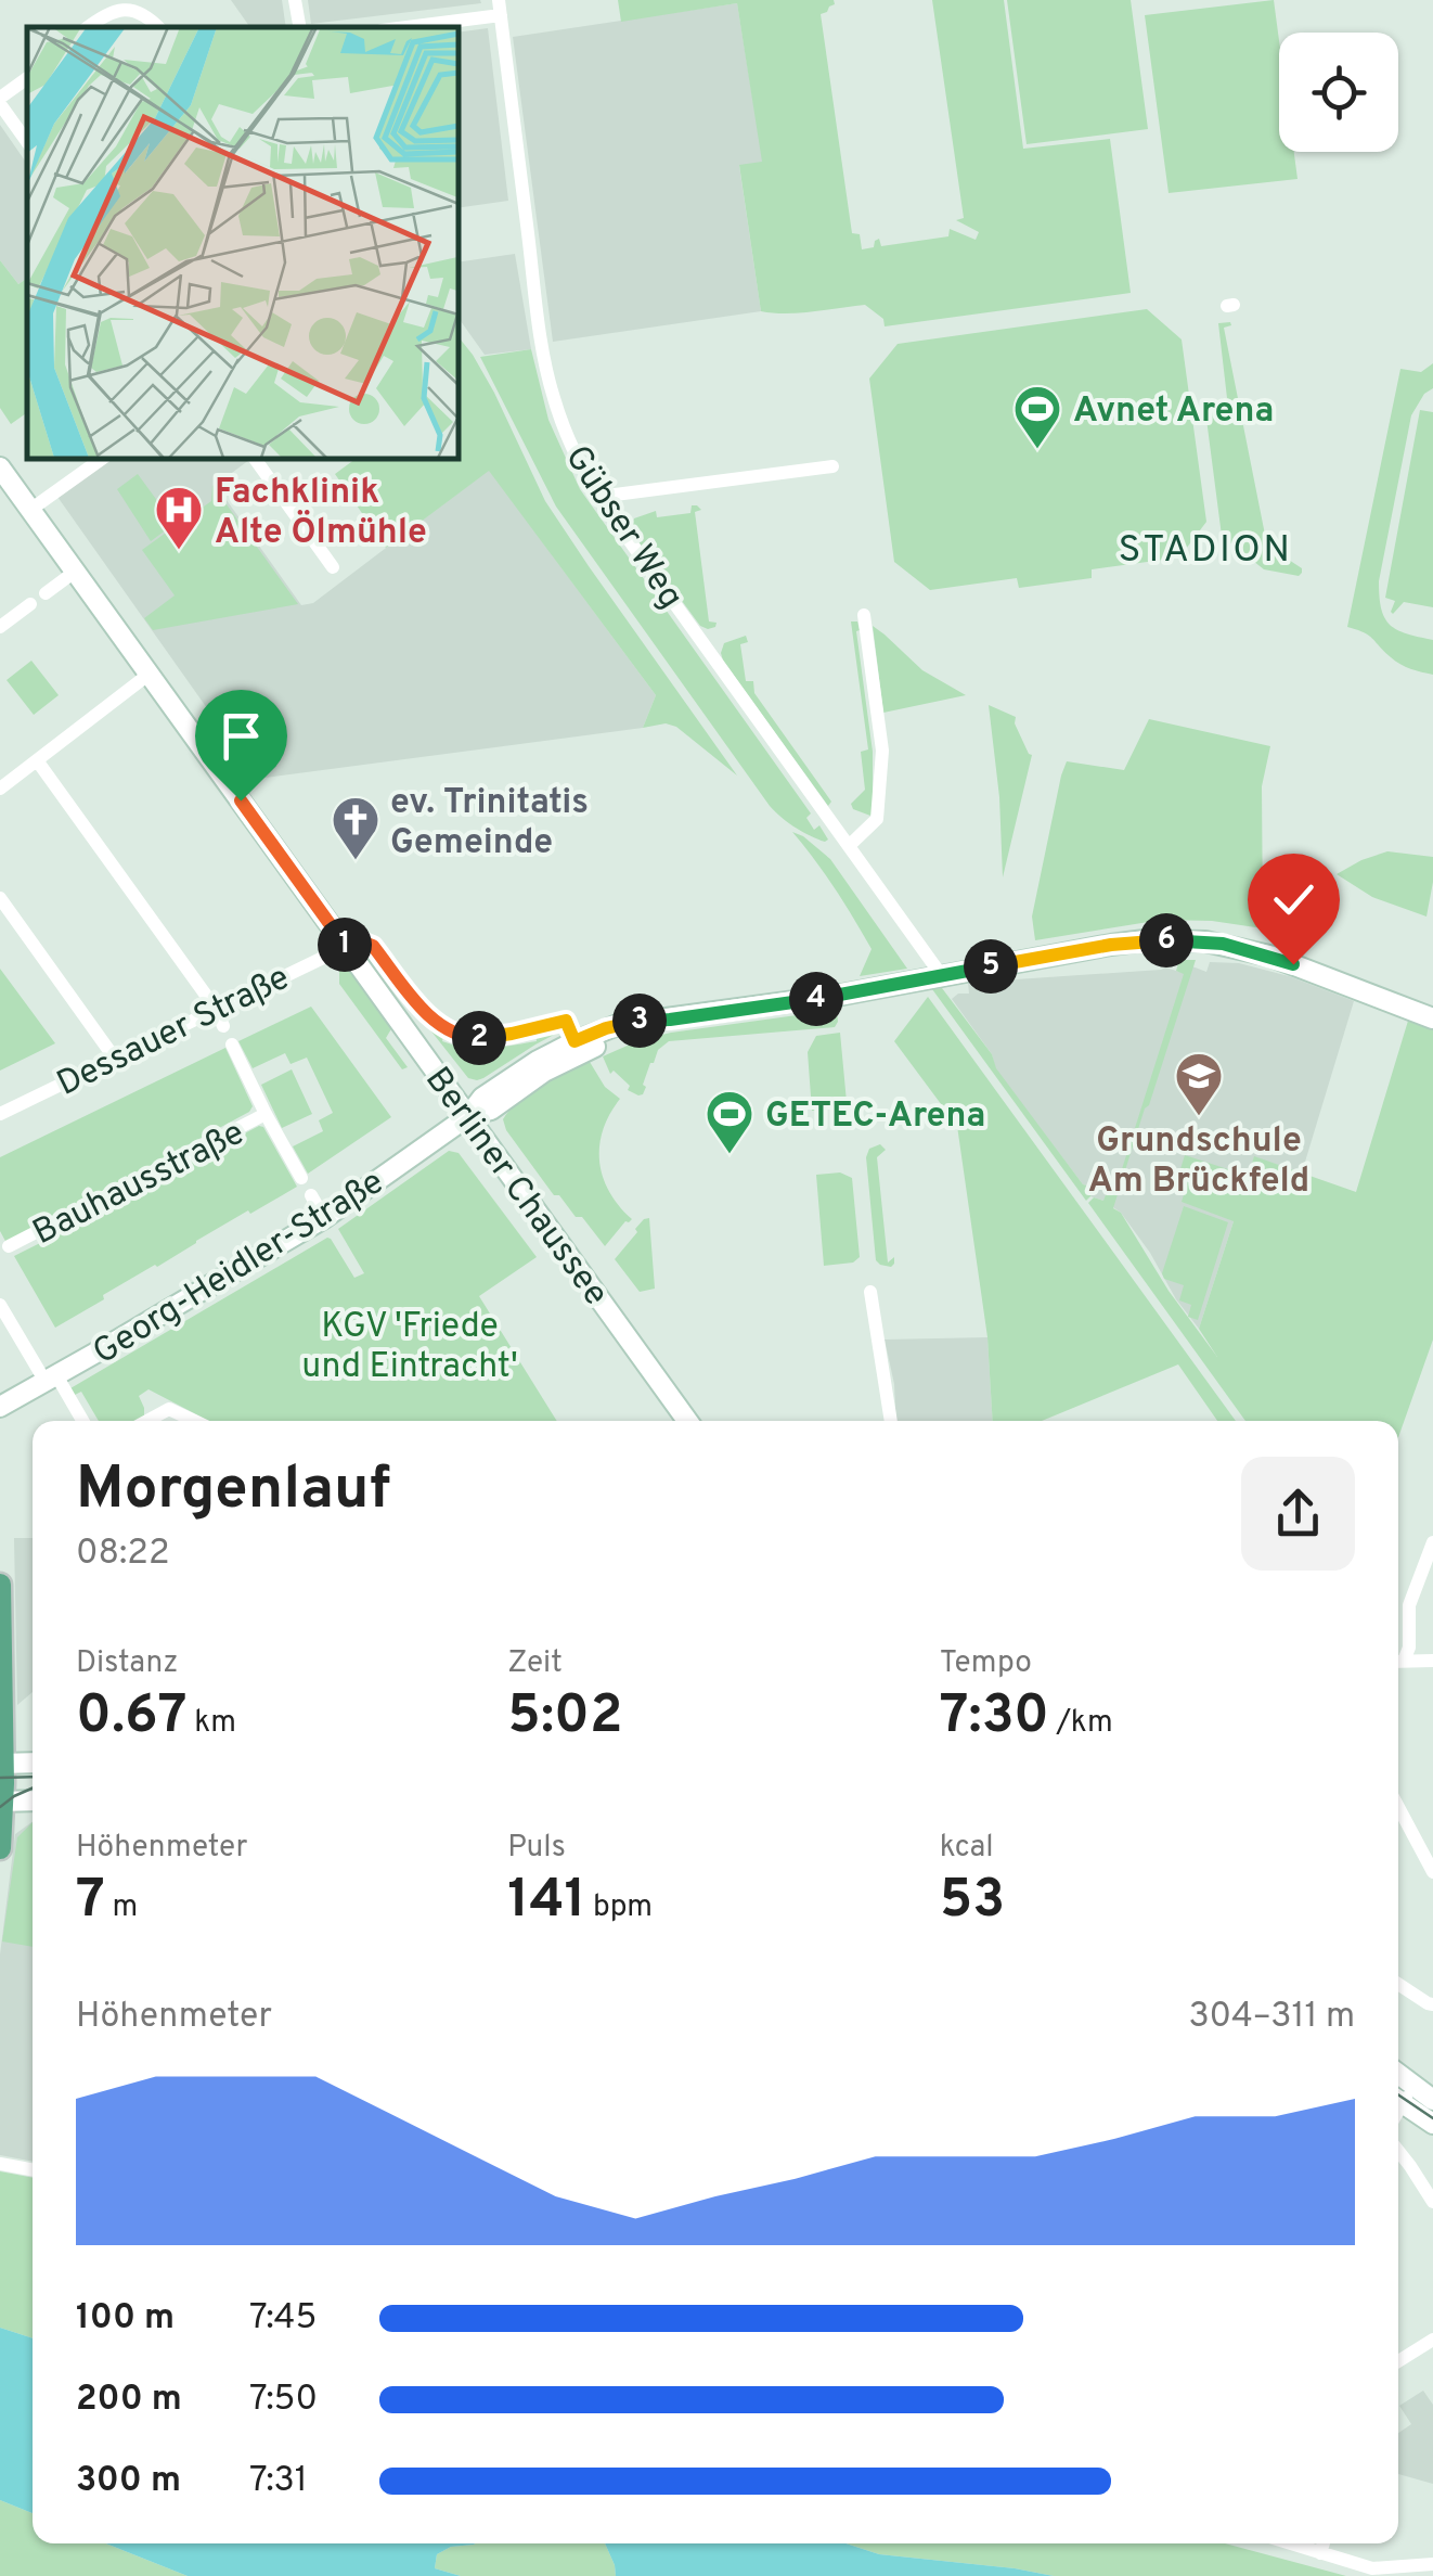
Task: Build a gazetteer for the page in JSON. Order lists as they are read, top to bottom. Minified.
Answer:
{"streets":{"street":["Gübser Weg","Dessauer Straße","Bauhausstraße","Berliner Chaussee","Georg-Heidler-Straße"]},"crossings":[["Gübser Weg","Georg-Heidler-Straße"],["Dessauer Straße","Berliner Chaussee"],["Berliner Chaussee","Georg-Heidler-Straße"]],"districts":["STADION"],"parks":["KGV 'Friede und Eintracht'"],"places":{"sports":["Avnet Arena","GETEC-Arena"],"hospital":["Fachklinik Alte Ölmühle"],"church":["ev. Trinitatis Gemeinde"],"school or university":["Grundschule Am Brückfeld"]},"page":{"pins":["6","1","5","4","3","2"],"heading":["Morgenlauf","08:22"],"stats":[["Distanz","0.67 km"],["Zeit","5:02"],["Tempo","7:30 /km"],["Höhenmeter","7 m"],["Puls","141 bpm"],["kcal","53"]],"chart":["Höhenmeter","304–311 m"],"list":[{"name":"100 m","note":"7:45"},{"name":"200 m","note":"7:50"},{"name":"300 m","note":"7:31"}]}}
